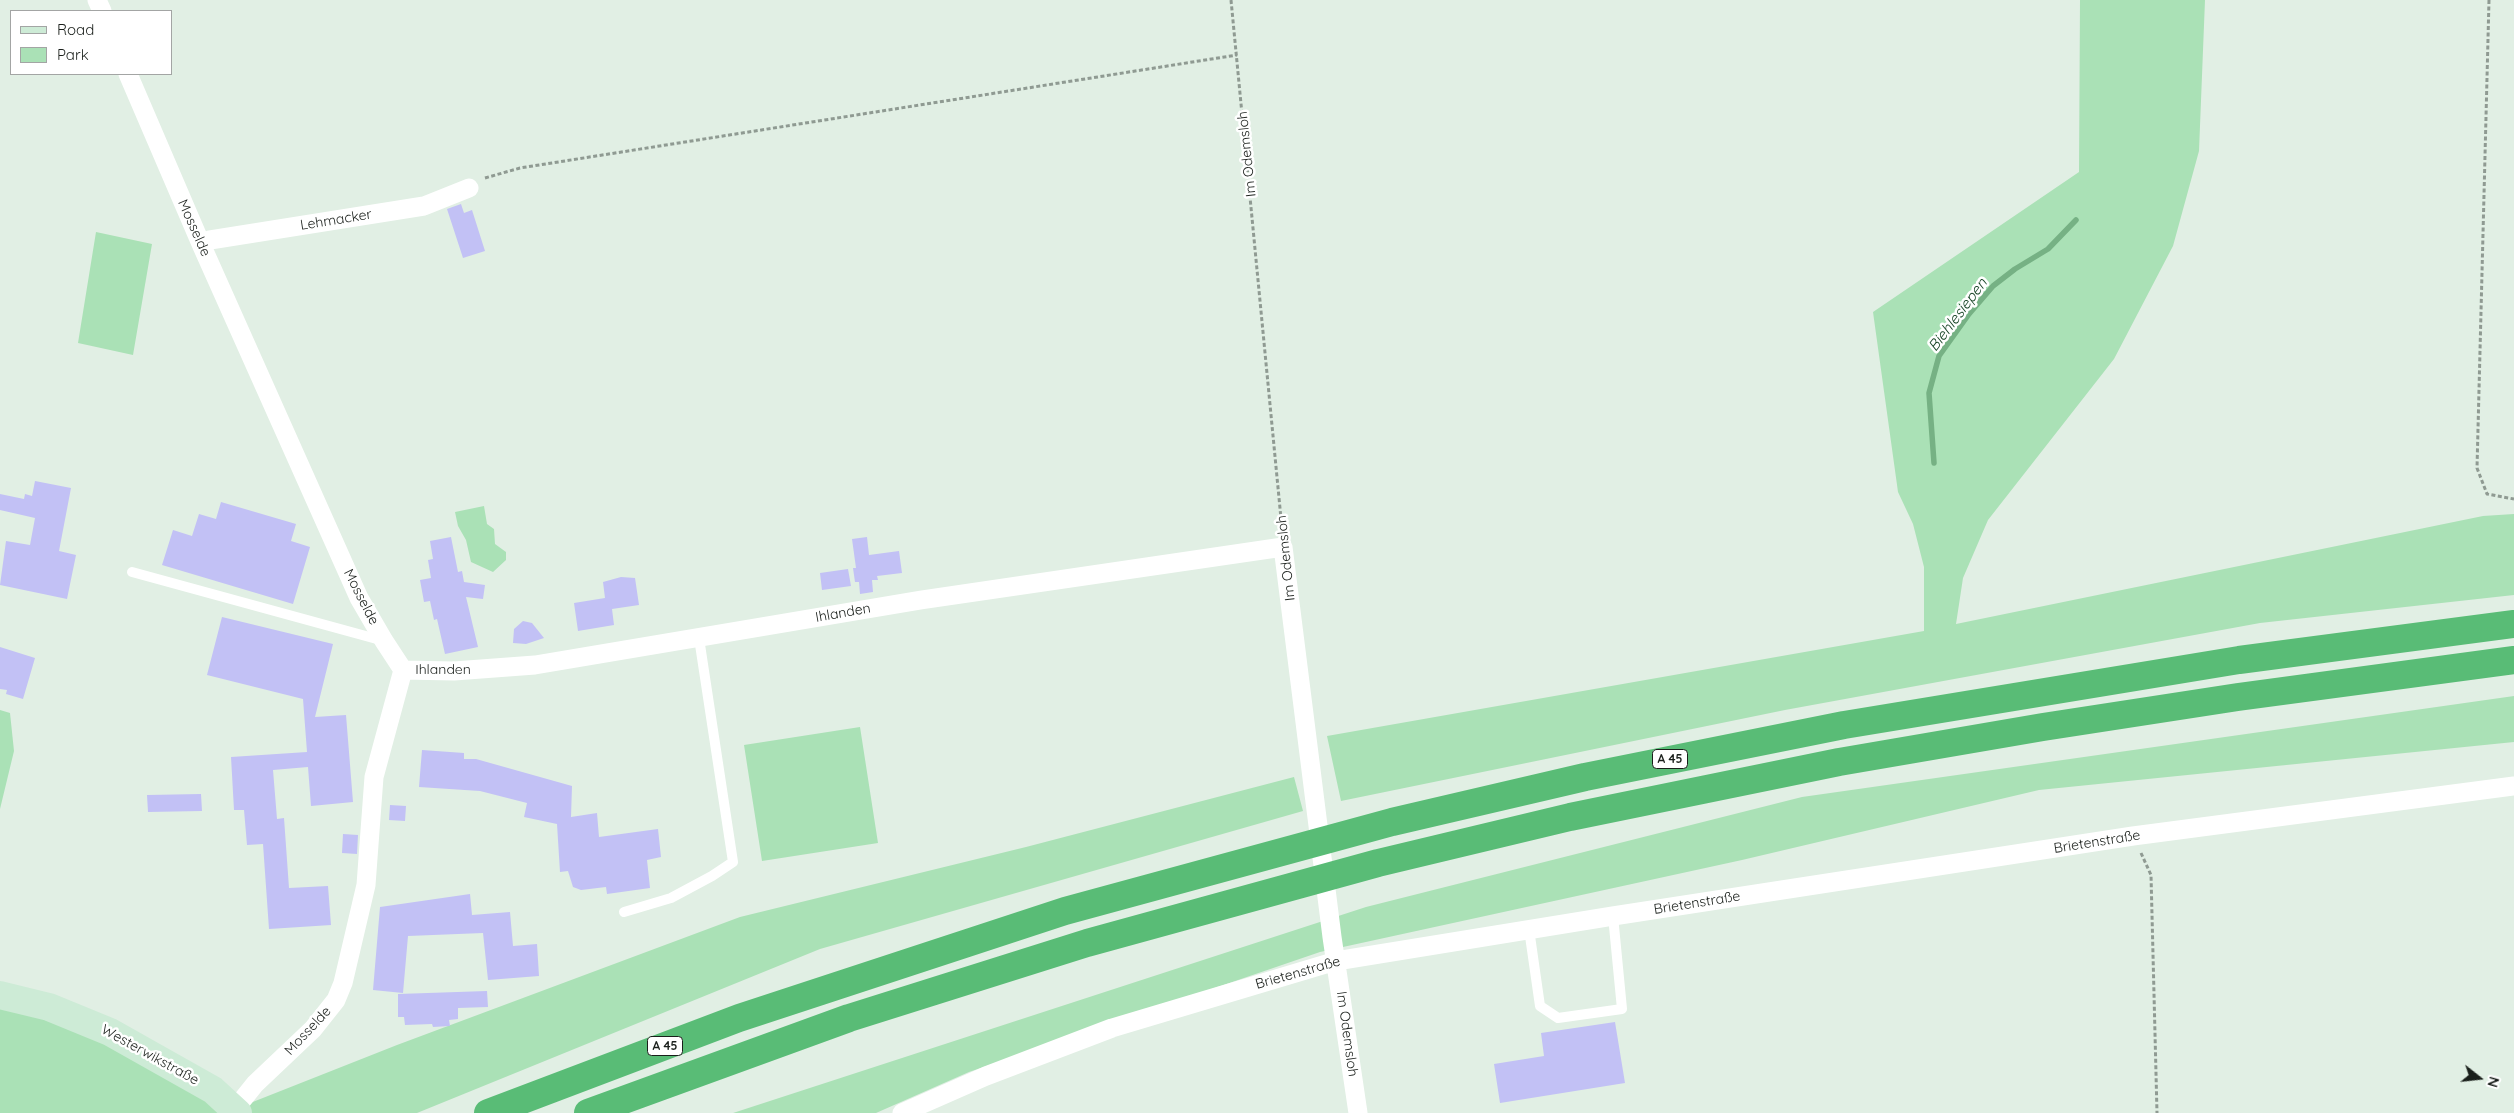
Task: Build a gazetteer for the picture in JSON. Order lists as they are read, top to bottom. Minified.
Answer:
{"streets":{"highway":["A 45"],"street":["Im Odemsloh","Lehmacker","Mosselde","Ihlanden","Brietenstraße","Westerwikstraße"]},"crossings":[["Im Odemsloh","Ihlanden"],["Im Odemsloh","Brietenstraße"],["Lehmacker","Mosselde"],["Mosselde","Ihlanden"],["Mosselde","Westerwikstraße"]],"water":["Biehlesiepen"],"legend":["Road","Park"],"north":"right"}
